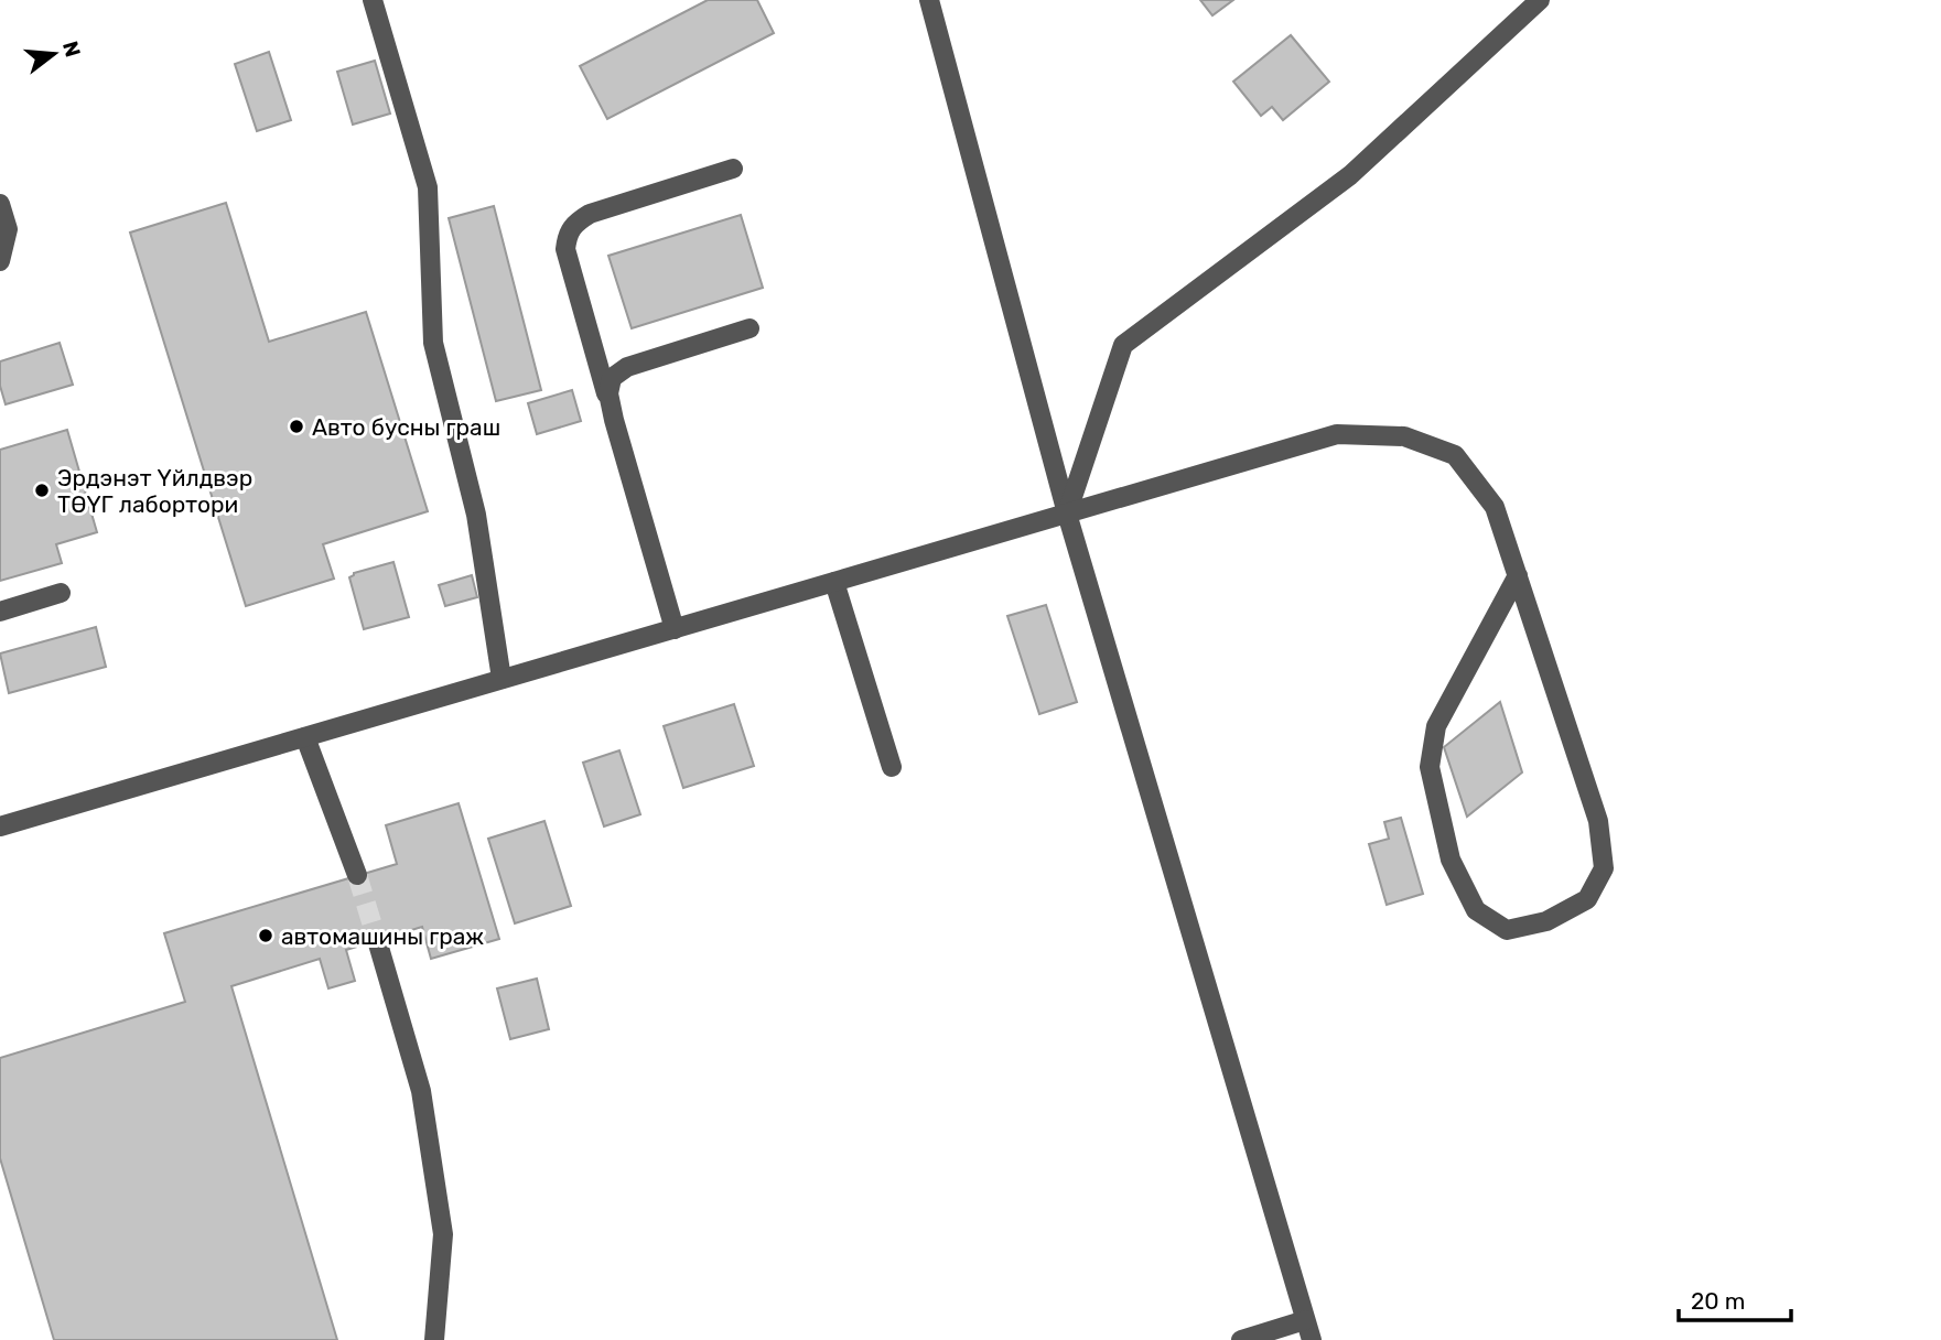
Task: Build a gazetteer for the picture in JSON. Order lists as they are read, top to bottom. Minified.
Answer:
{"places":["Авто бусны граш","Эрдэнэт Үйлдвэр ТӨҮГ лабортори","автомашины граж"],"scale_bar":"20 m","north":"right"}
